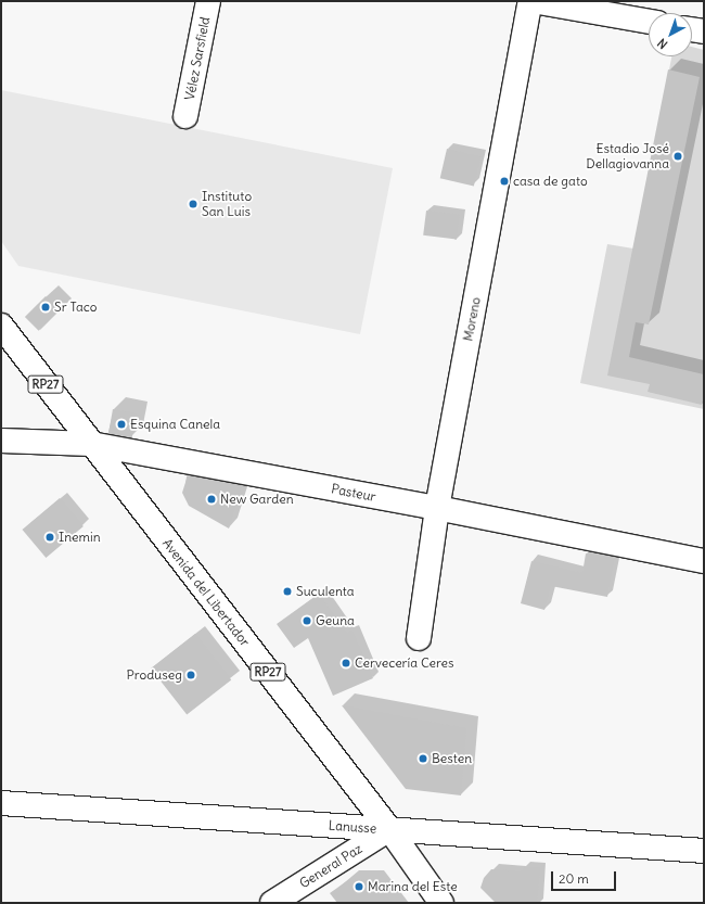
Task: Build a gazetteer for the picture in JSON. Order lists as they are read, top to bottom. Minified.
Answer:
{"streets":{"street":["Vélez Sarsfield","Moreno","RP27","Pasteur","Avenida del Libertador","Lanusse","General Paz"]},"crossings":[["Moreno","Pasteur"],["Pasteur","Avenida del Libertador"],["Avenida del Libertador","Lanusse"],["Avenida del Libertador","General Paz"],["Lanusse","General Paz"]],"places":["Estadio José Dellagiovanna","casa de gato","Instituto San Luis","Sr Taco","Esquina Canela","New Garden","Inemin","Suculenta","Geuna","Cervecería Ceres","Produseg","Besten","Marina del Este"],"scale_bar":"20 m","north":"bottom left"}
